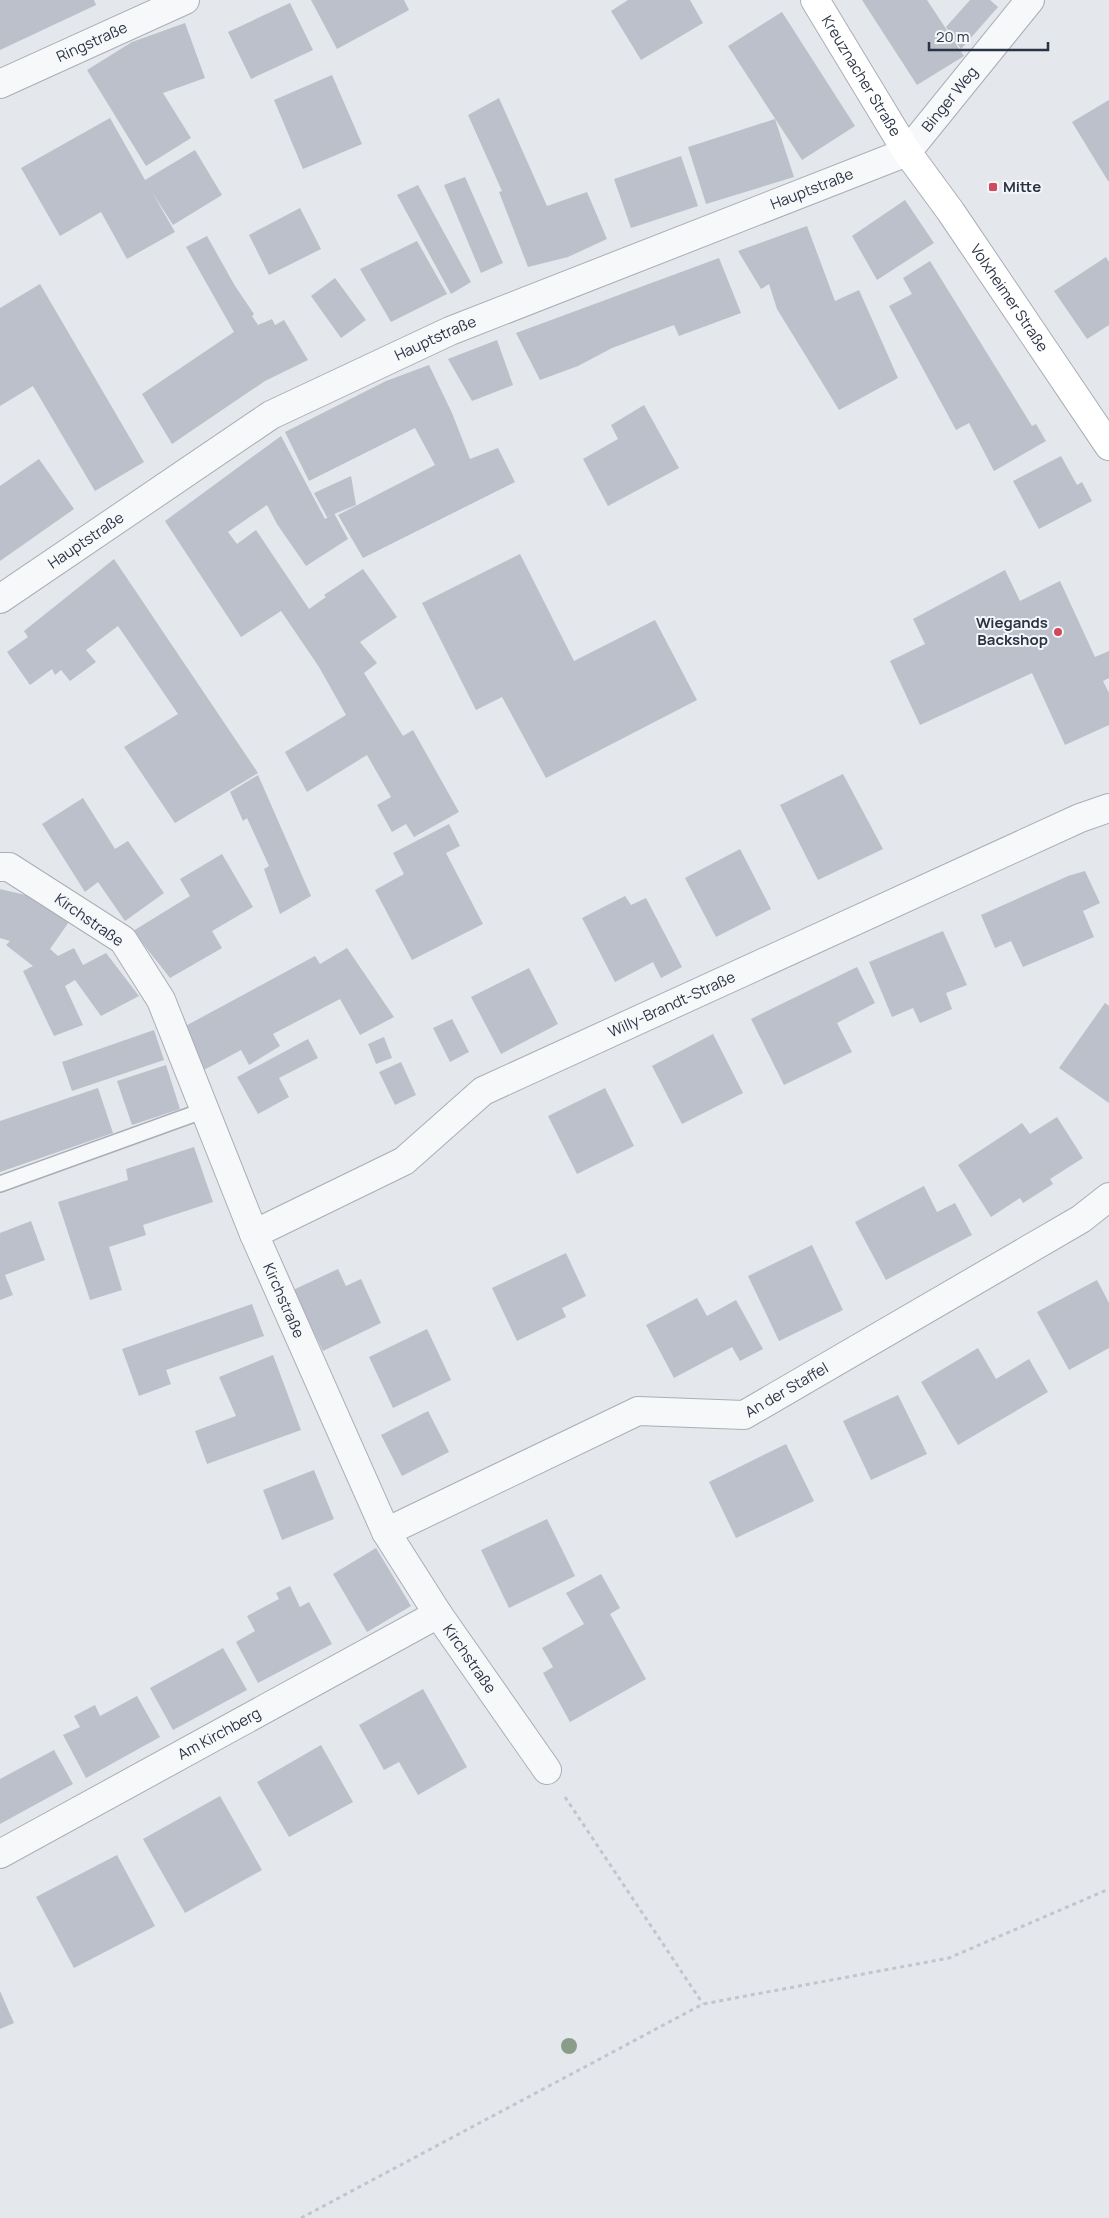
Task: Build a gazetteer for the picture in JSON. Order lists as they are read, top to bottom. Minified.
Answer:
{"streets":{"main road":["Kreuznacher Straße","Volxheimer Straße"],"street":["Ringstraße","Binger Weg","Hauptstraße","Kirchstraße","Willy-Brandt-Straße","An der Staffel","Am Kirchberg"]},"crossings":[["Kreuznacher Straße","Binger Weg"],["Kreuznacher Straße","Hauptstraße"],["Kreuznacher Straße","Volxheimer Straße"],["Binger Weg","Hauptstraße"],["Binger Weg","Volxheimer Straße"],["Hauptstraße","Volxheimer Straße"],["Kirchstraße","Willy-Brandt-Straße"],["Kirchstraße","An der Staffel"],["Kirchstraße","Am Kirchberg"]],"places":{"transit":["Mitte"],"other":["Wiegands Backshop"]},"scale_bar":"20 m"}
